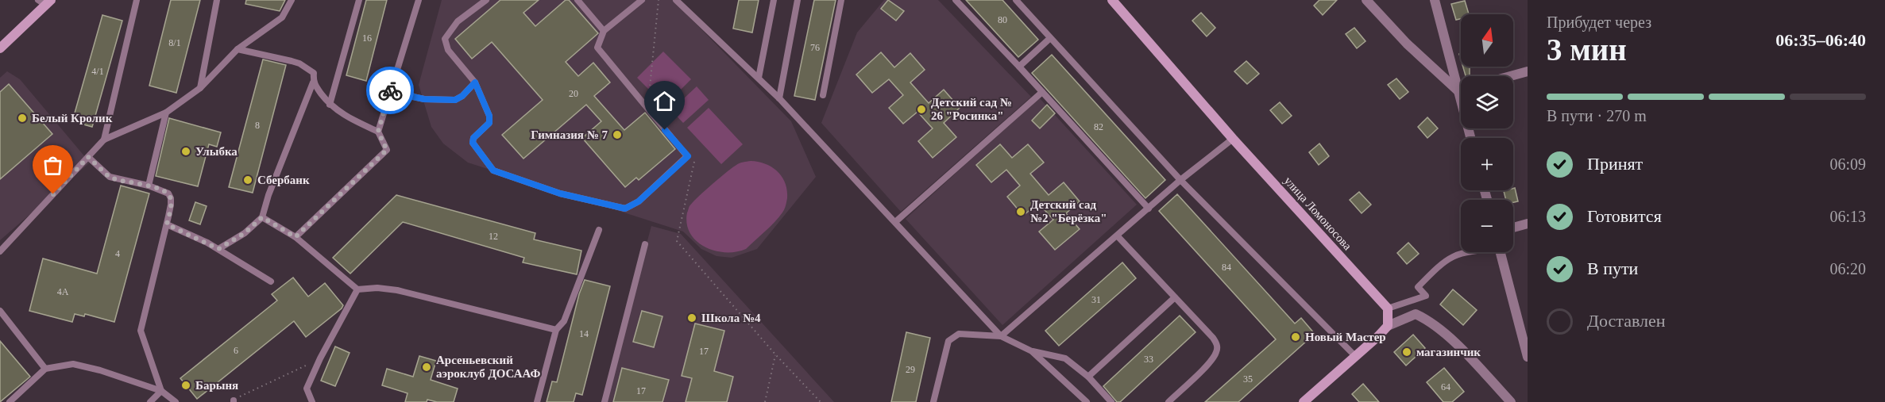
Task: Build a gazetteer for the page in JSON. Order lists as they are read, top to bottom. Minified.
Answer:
{"streets":{"main road":["улица Ломоносова"]},"places":["Детский сад № 26 \"Росинка\"","Белый Кролик","Гимназия № 7","Улыбка","Сбербанк","Детский сад №2 \"Берёзка\"","Школа №4","Новый Мастер","магазинчик","Арсеньевский аэроклуб ДОСААФ","Барыня"],"house_numbers":["80","16","8/1","76","4/1","20","8","82","12","4","84","4А","31","14","6","17","33","29","35","64","17"],"north":"top","page":{"heading":["3 мин","Прибудет через","06:35–06:40"],"map_buttons":["+","−"],"bar":"В пути · 270 m","list":[["Принят","06:09"],["Готовится","06:13"],["В пути","06:20"],"Доставлен"]}}
